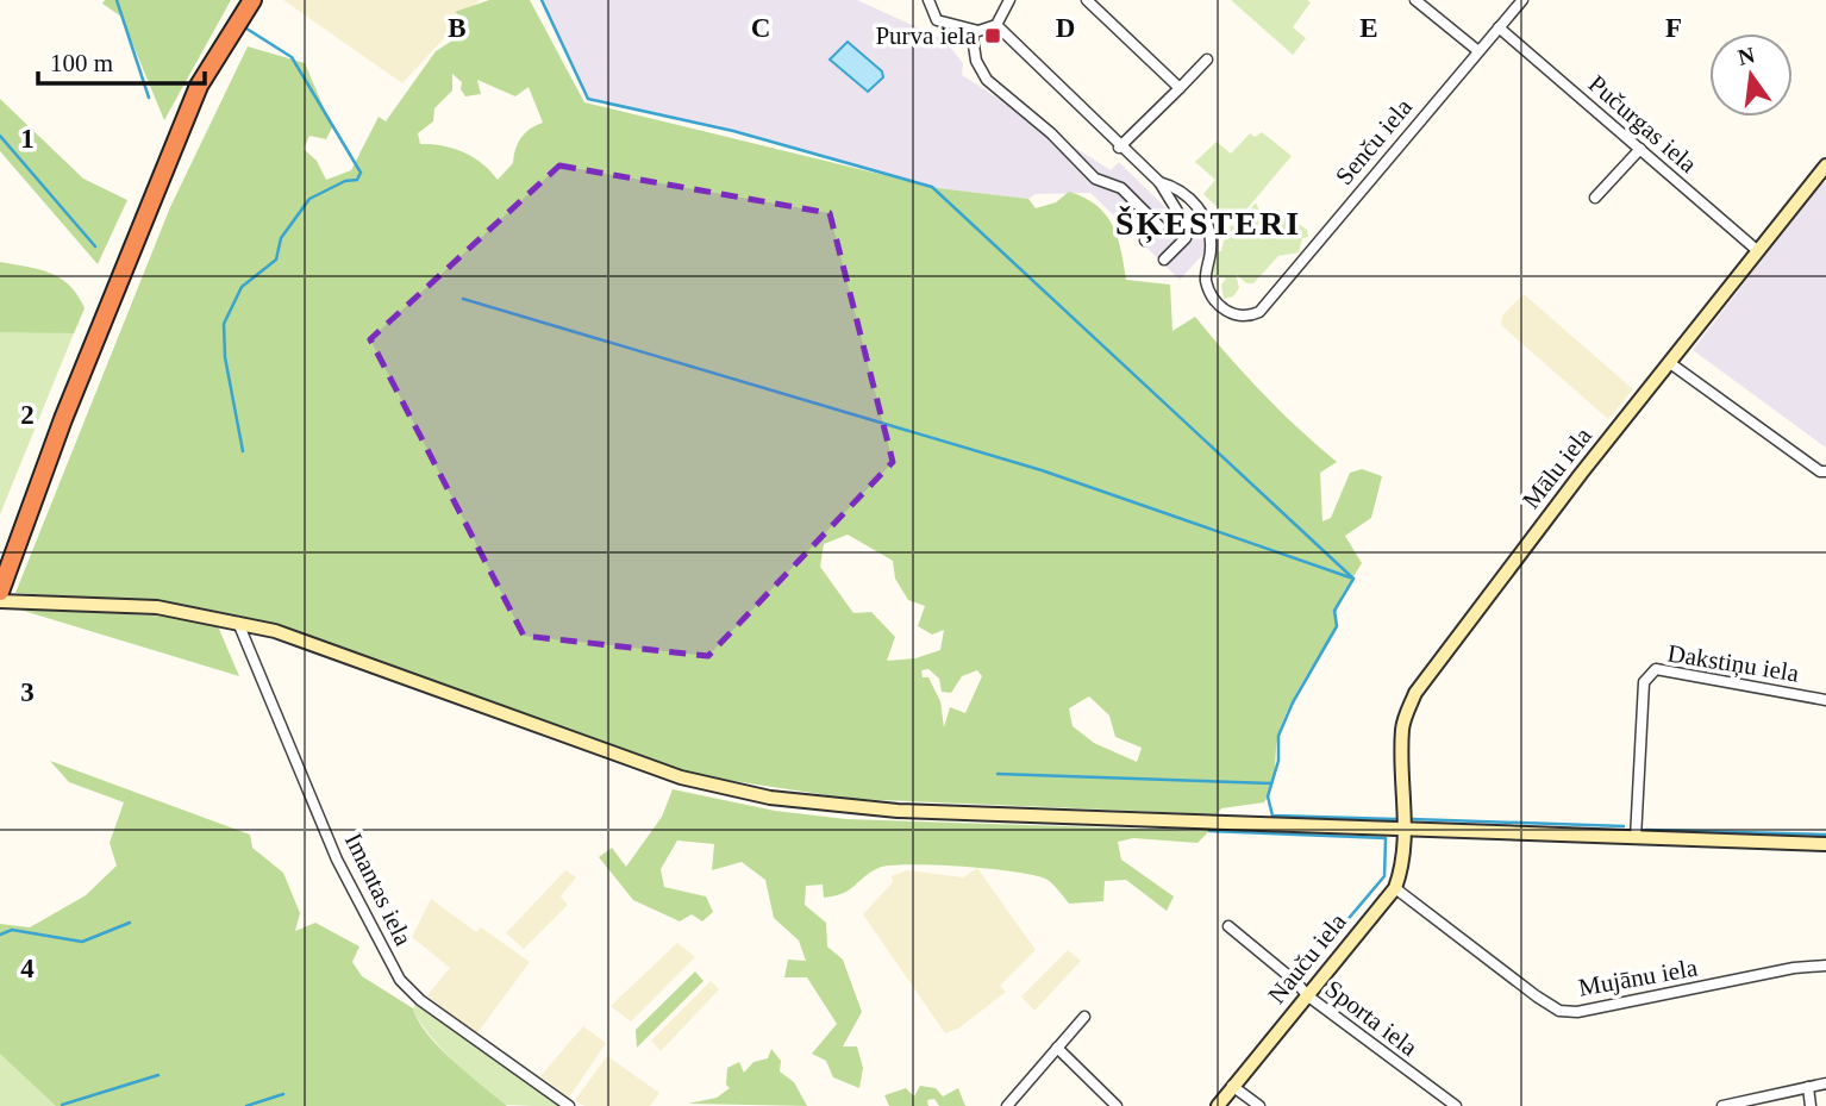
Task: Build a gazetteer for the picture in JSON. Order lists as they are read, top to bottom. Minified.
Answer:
{"streets":{"street":["Pučurgas iela","Senču iela","Mālu iela","Dakstiņu iela","Imantas iela","Nauču iela","Mujānu iela","Sporta iela"]},"crossings":[["Pučurgas iela","Senču iela"],["Pučurgas iela","Mālu iela"],["Mālu iela","Nauču iela"],["Nauču iela","Mujānu iela"],["Nauču iela","Sporta iela"]],"districts":["ŠĶESTERI"],"places":{"transit":["Purva iela"]},"scale_bar":"100 m","north":"top","grid":{"columns":["B","C","D","E","F"],"rows":["1","2","3","4"]}}
